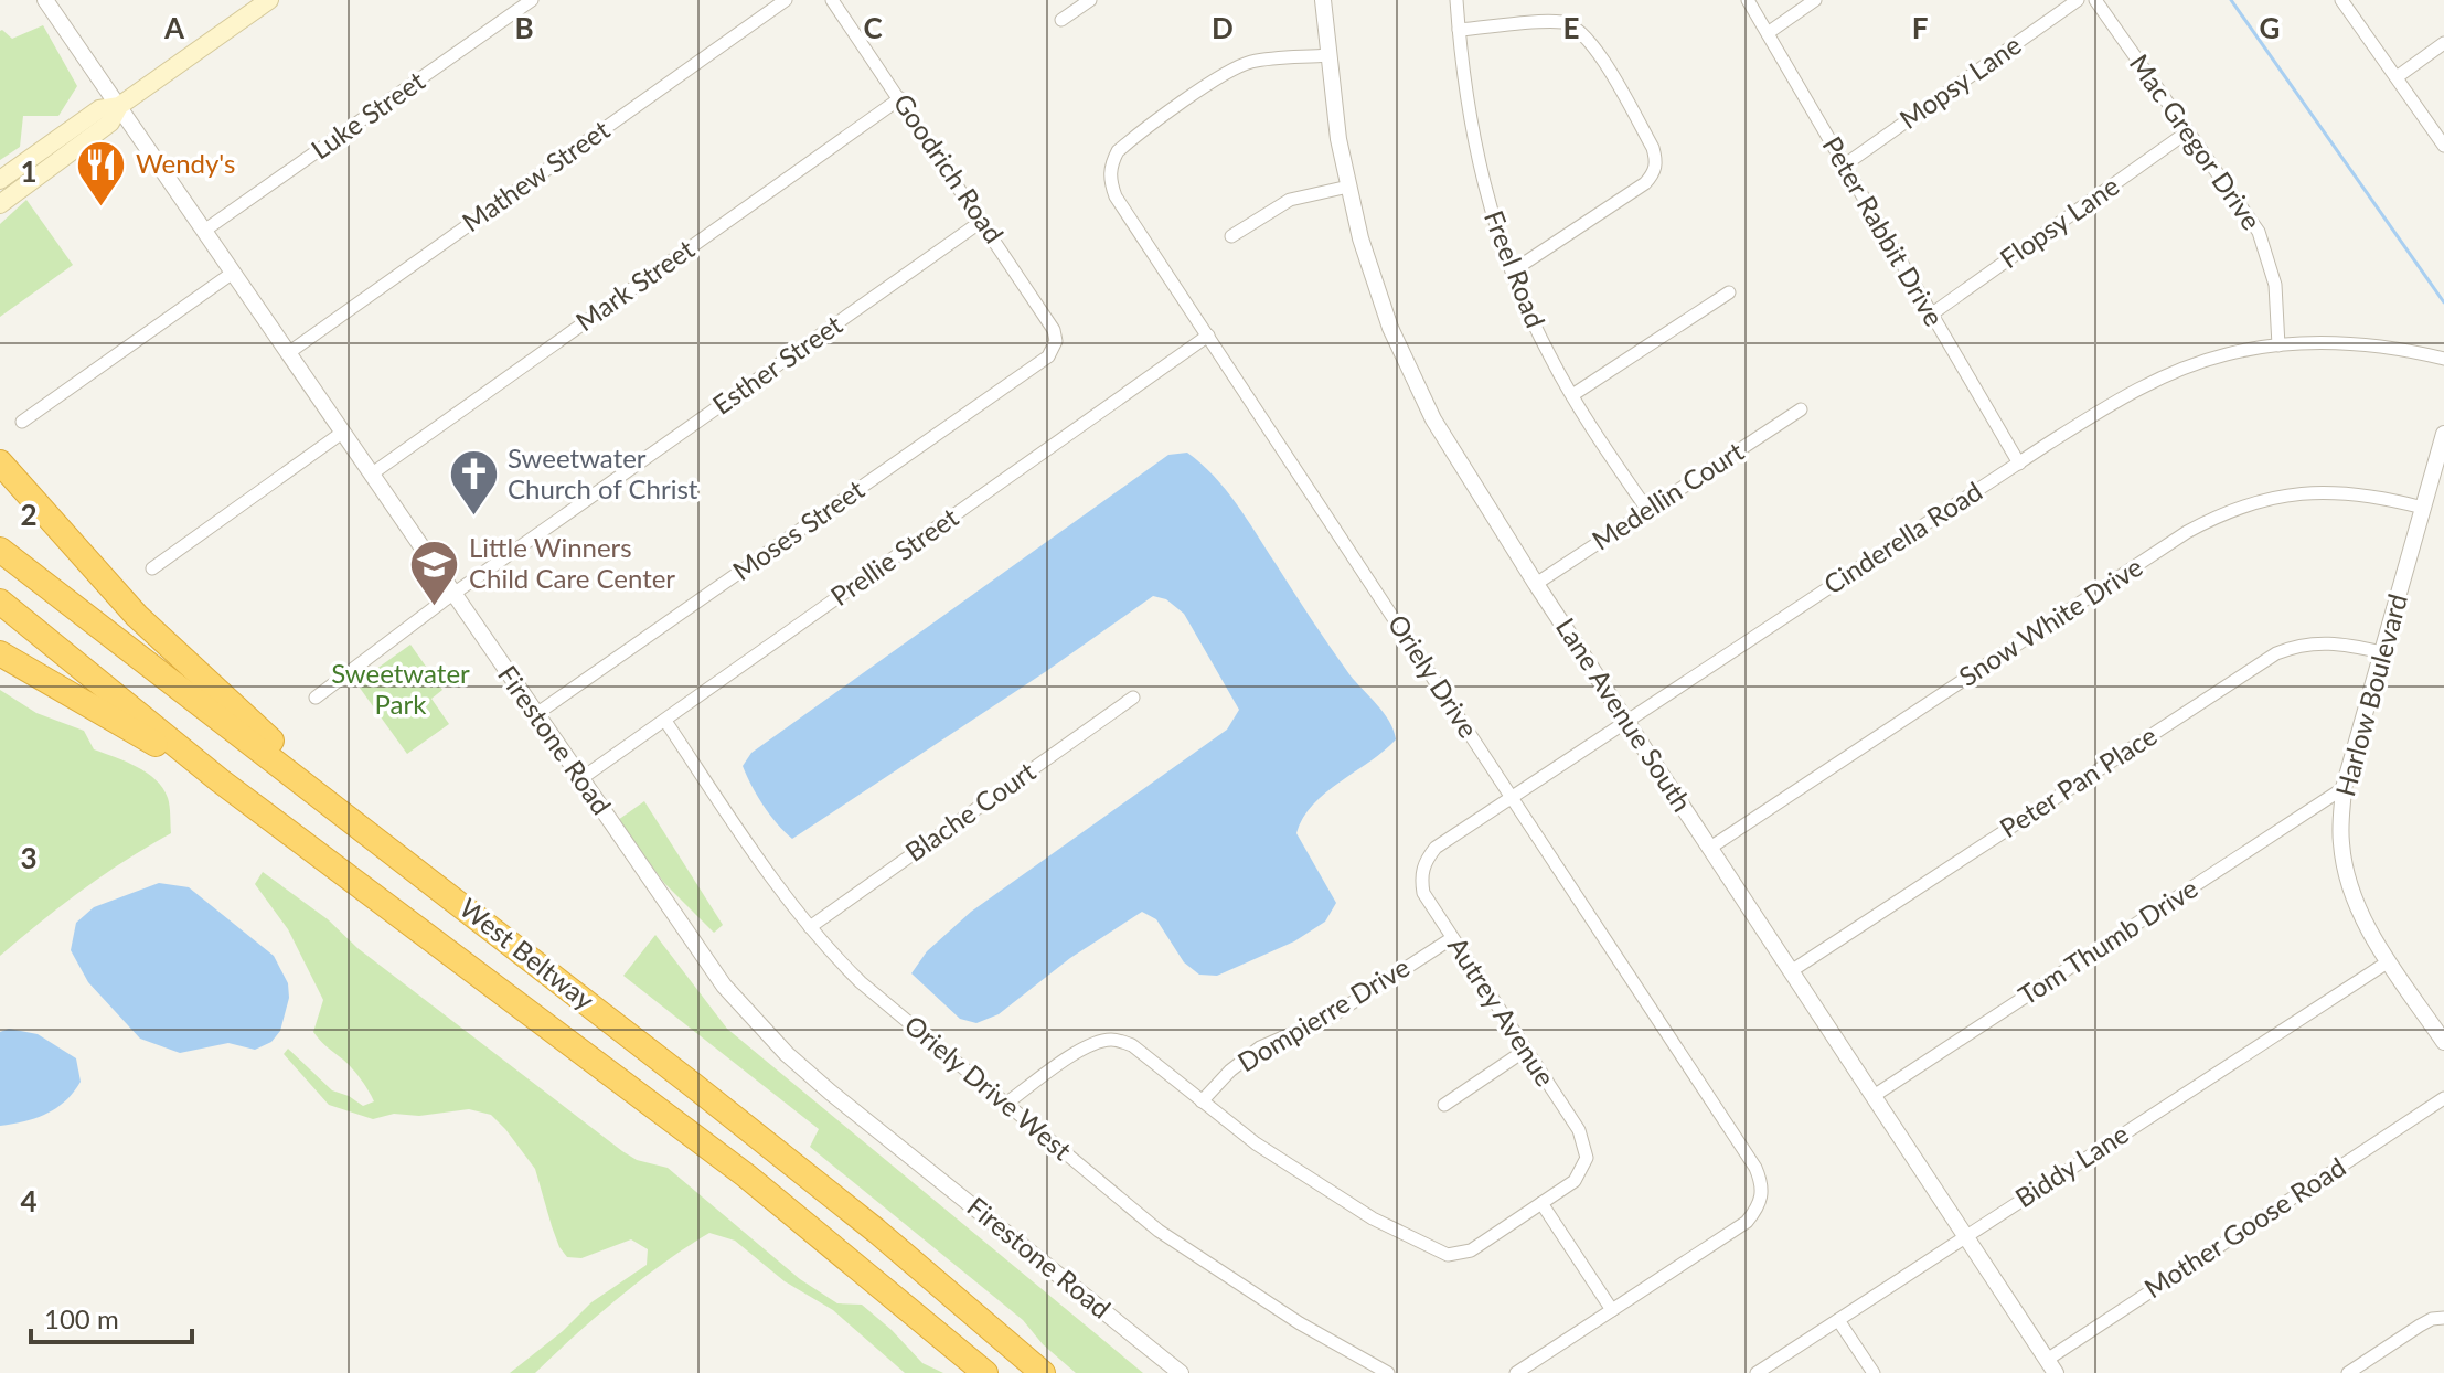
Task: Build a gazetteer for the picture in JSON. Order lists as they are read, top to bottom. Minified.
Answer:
{"streets":{"highway":["West Beltway"],"street":["Mopsy Lane","Luke Street","Mac Gregor Drive","Goodrich Road","Mathew Street","Flopsy Lane","Peter Rabbit Drive","Freel Road","Mark Street","Esther Street","Medellin Court","Moses Street","Cinderella Road","Prellie Street","Snow White Drive","Oriely Drive","Harlow Boulevard","Lane Avenue South","Firestone Road","Peter Pan Place","Blache Court","Tom Thumb Drive","Autrey Avenue","Dompierre Drive","Oriely Drive West","Biddy Lane","Mother Goose Road"]},"crossings":[["Mopsy Lane","Peter Rabbit Drive"],["Luke Street","Firestone Road"],["Mac Gregor Drive","Flopsy Lane"],["Mac Gregor Drive","Cinderella Road"],["Goodrich Road","Mark Street"],["Goodrich Road","Esther Street"],["Goodrich Road","Moses Street"],["Mathew Street","Firestone Road"],["Flopsy Lane","Peter Rabbit Drive"],["Peter Rabbit Drive","Cinderella Road"],["Freel Road","Medellin Court"],["Mark Street","Firestone Road"],["Esther Street","Firestone Road"],["Medellin Court","Lane Avenue South"],["Moses Street","Firestone Road"],["Cinderella Road","Oriely Drive"],["Cinderella Road","Lane Avenue South"],["Cinderella Road","Autrey Avenue"],["Prellie Street","Oriely Drive"],["Prellie Street","Firestone Road"],["Prellie Street","Oriely Drive West"],["Snow White Drive","Harlow Boulevard"],["Snow White Drive","Lane Avenue South"],["Oriely Drive","Lane Avenue South"],["Harlow Boulevard","Peter Pan Place"],["Harlow Boulevard","Tom Thumb Drive"],["Harlow Boulevard","Biddy Lane"],["Lane Avenue South","Peter Pan Place"],["Lane Avenue South","Tom Thumb Drive"],["Lane Avenue South","Biddy Lane"],["Lane Avenue South","Mother Goose Road"],["Blache Court","Oriely Drive West"],["Autrey Avenue","Dompierre Drive"]],"parks":["Sweetwater Park"],"places":{"restaurant":["Wendy's"],"church":["Sweetwater Church of Christ"],"school or university":["Little Winners Child Care Center"]},"scale_bar":"100 m","grid":{"columns":["A","B","C","D","E","F","G"],"rows":["1","2","3","4"]}}
